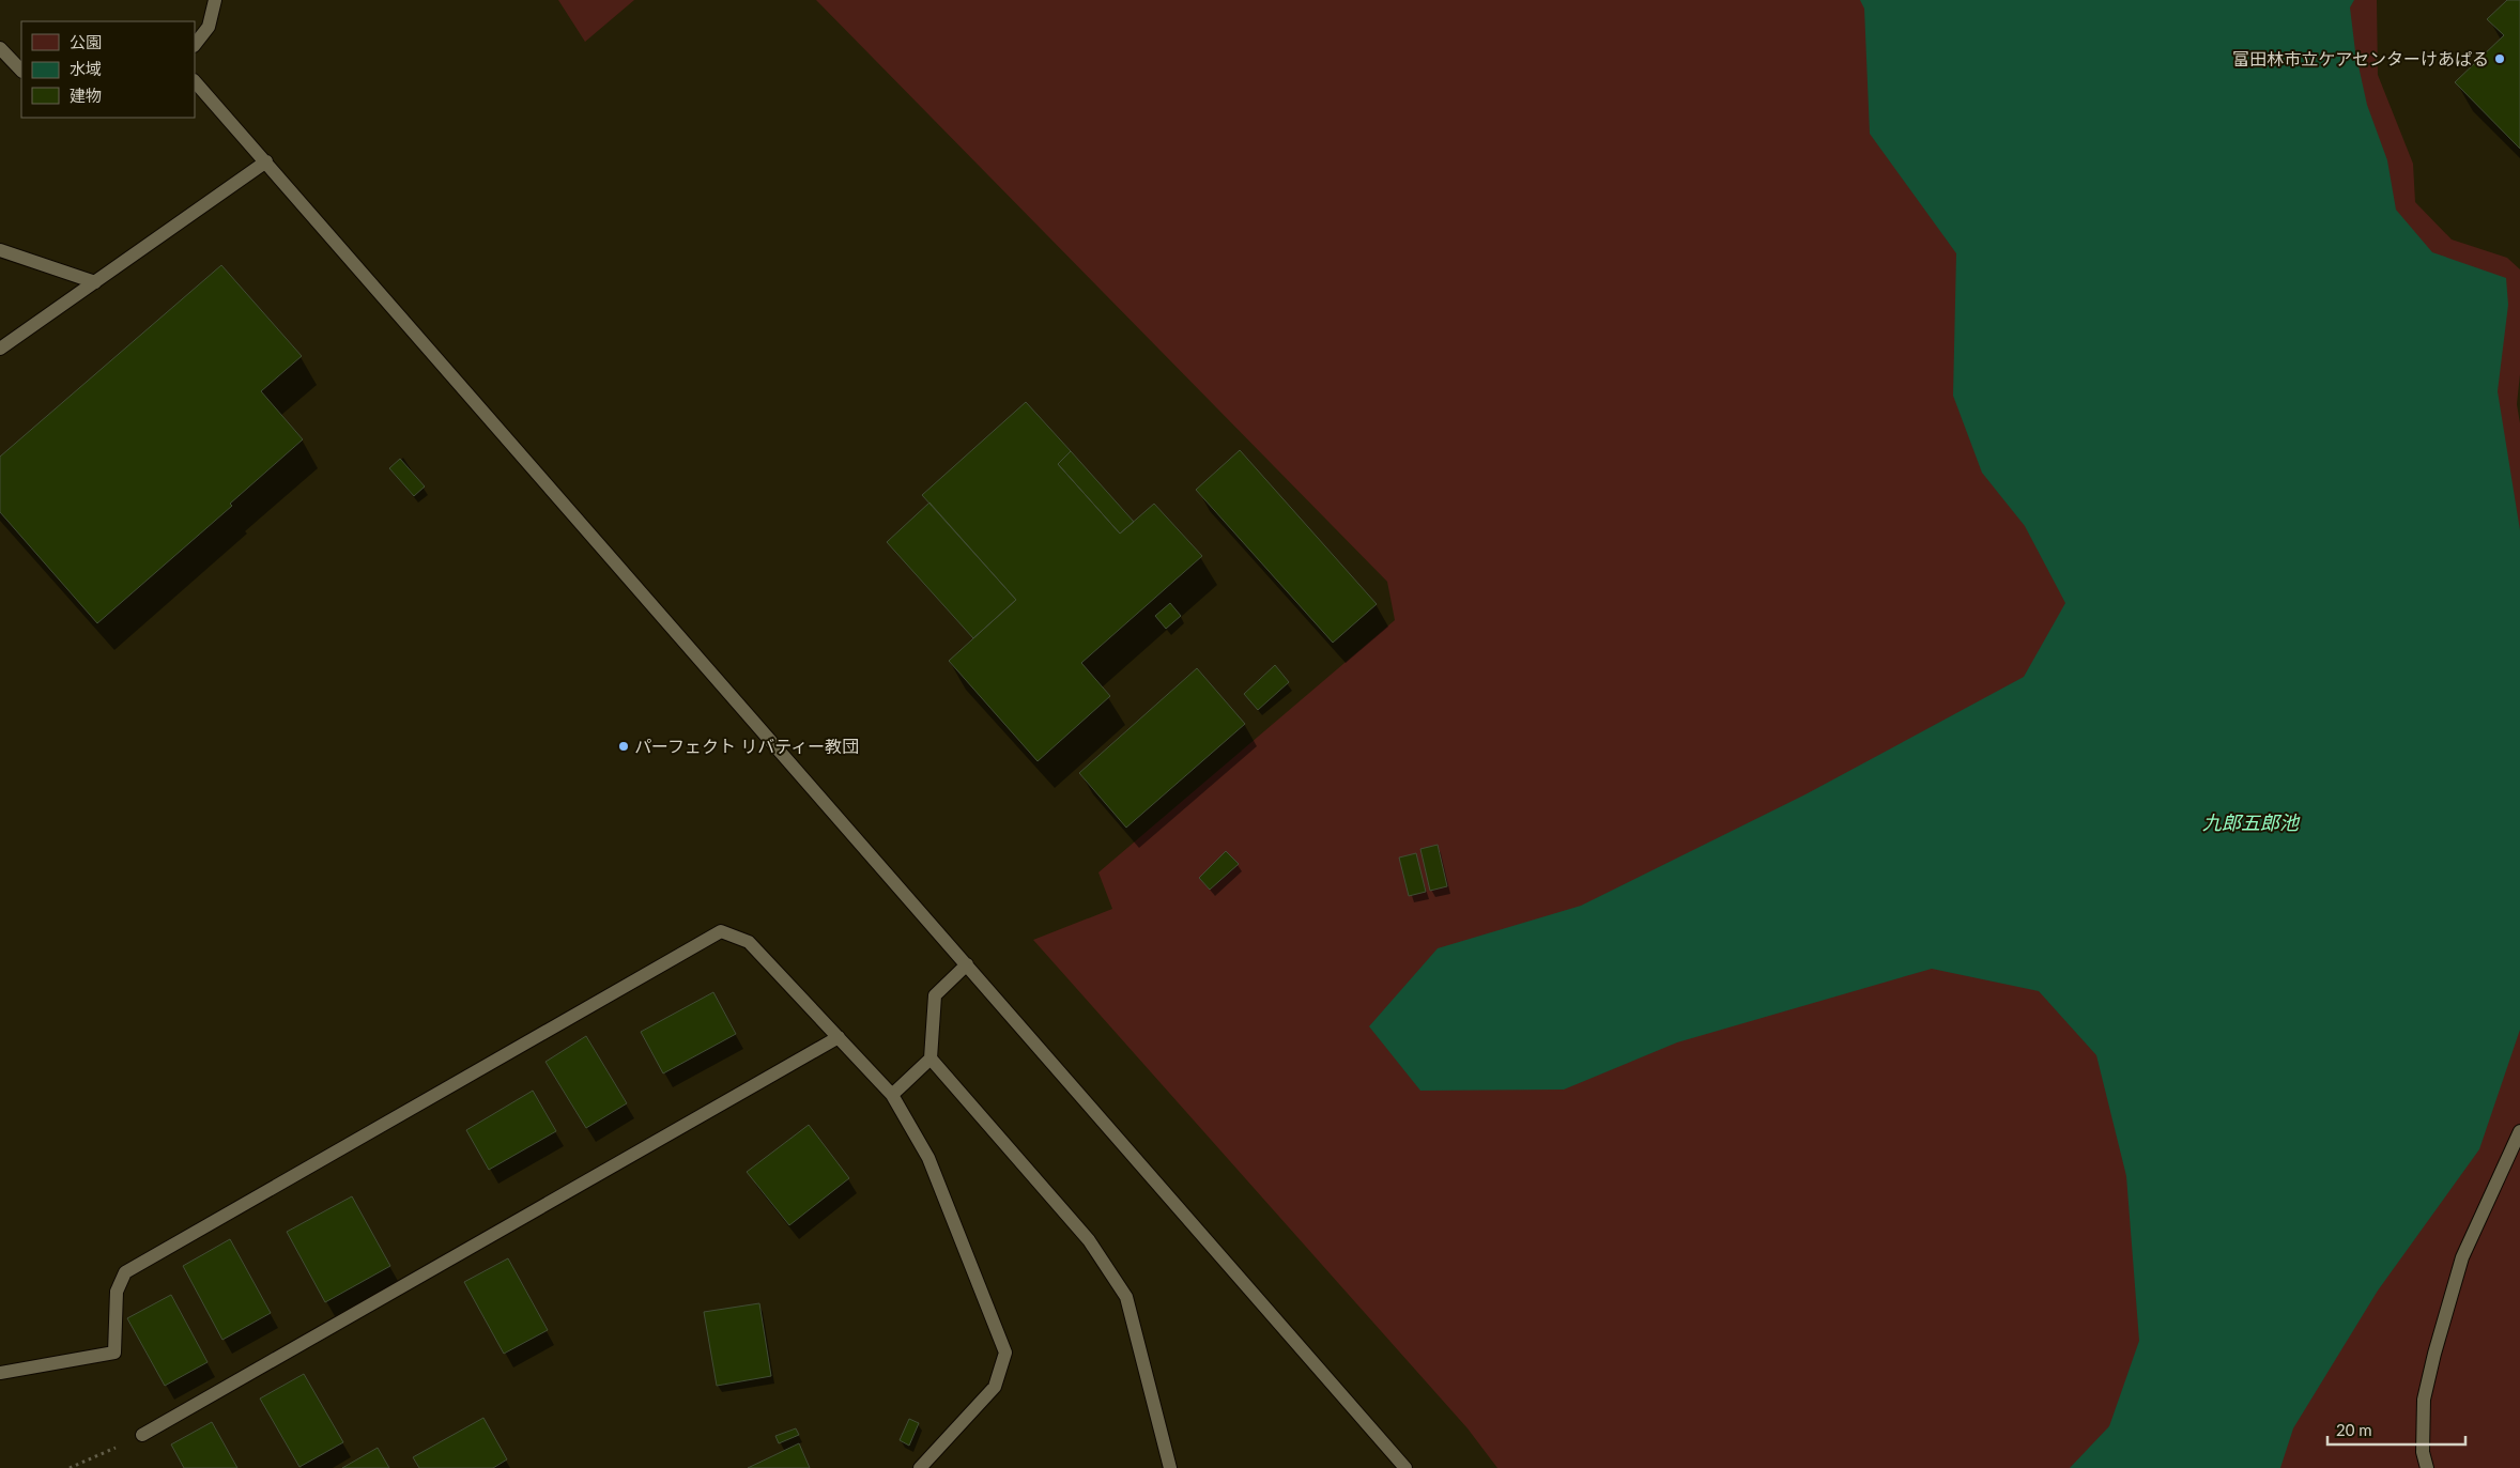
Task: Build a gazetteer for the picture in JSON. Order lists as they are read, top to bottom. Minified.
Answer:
{"water":["九郎五郎池"],"places":["富田林市立ケアセンターけあぱる","パーフェクト リバティー教団"],"legend":["公園","水域","建物"],"scale_bar":"20 m"}
